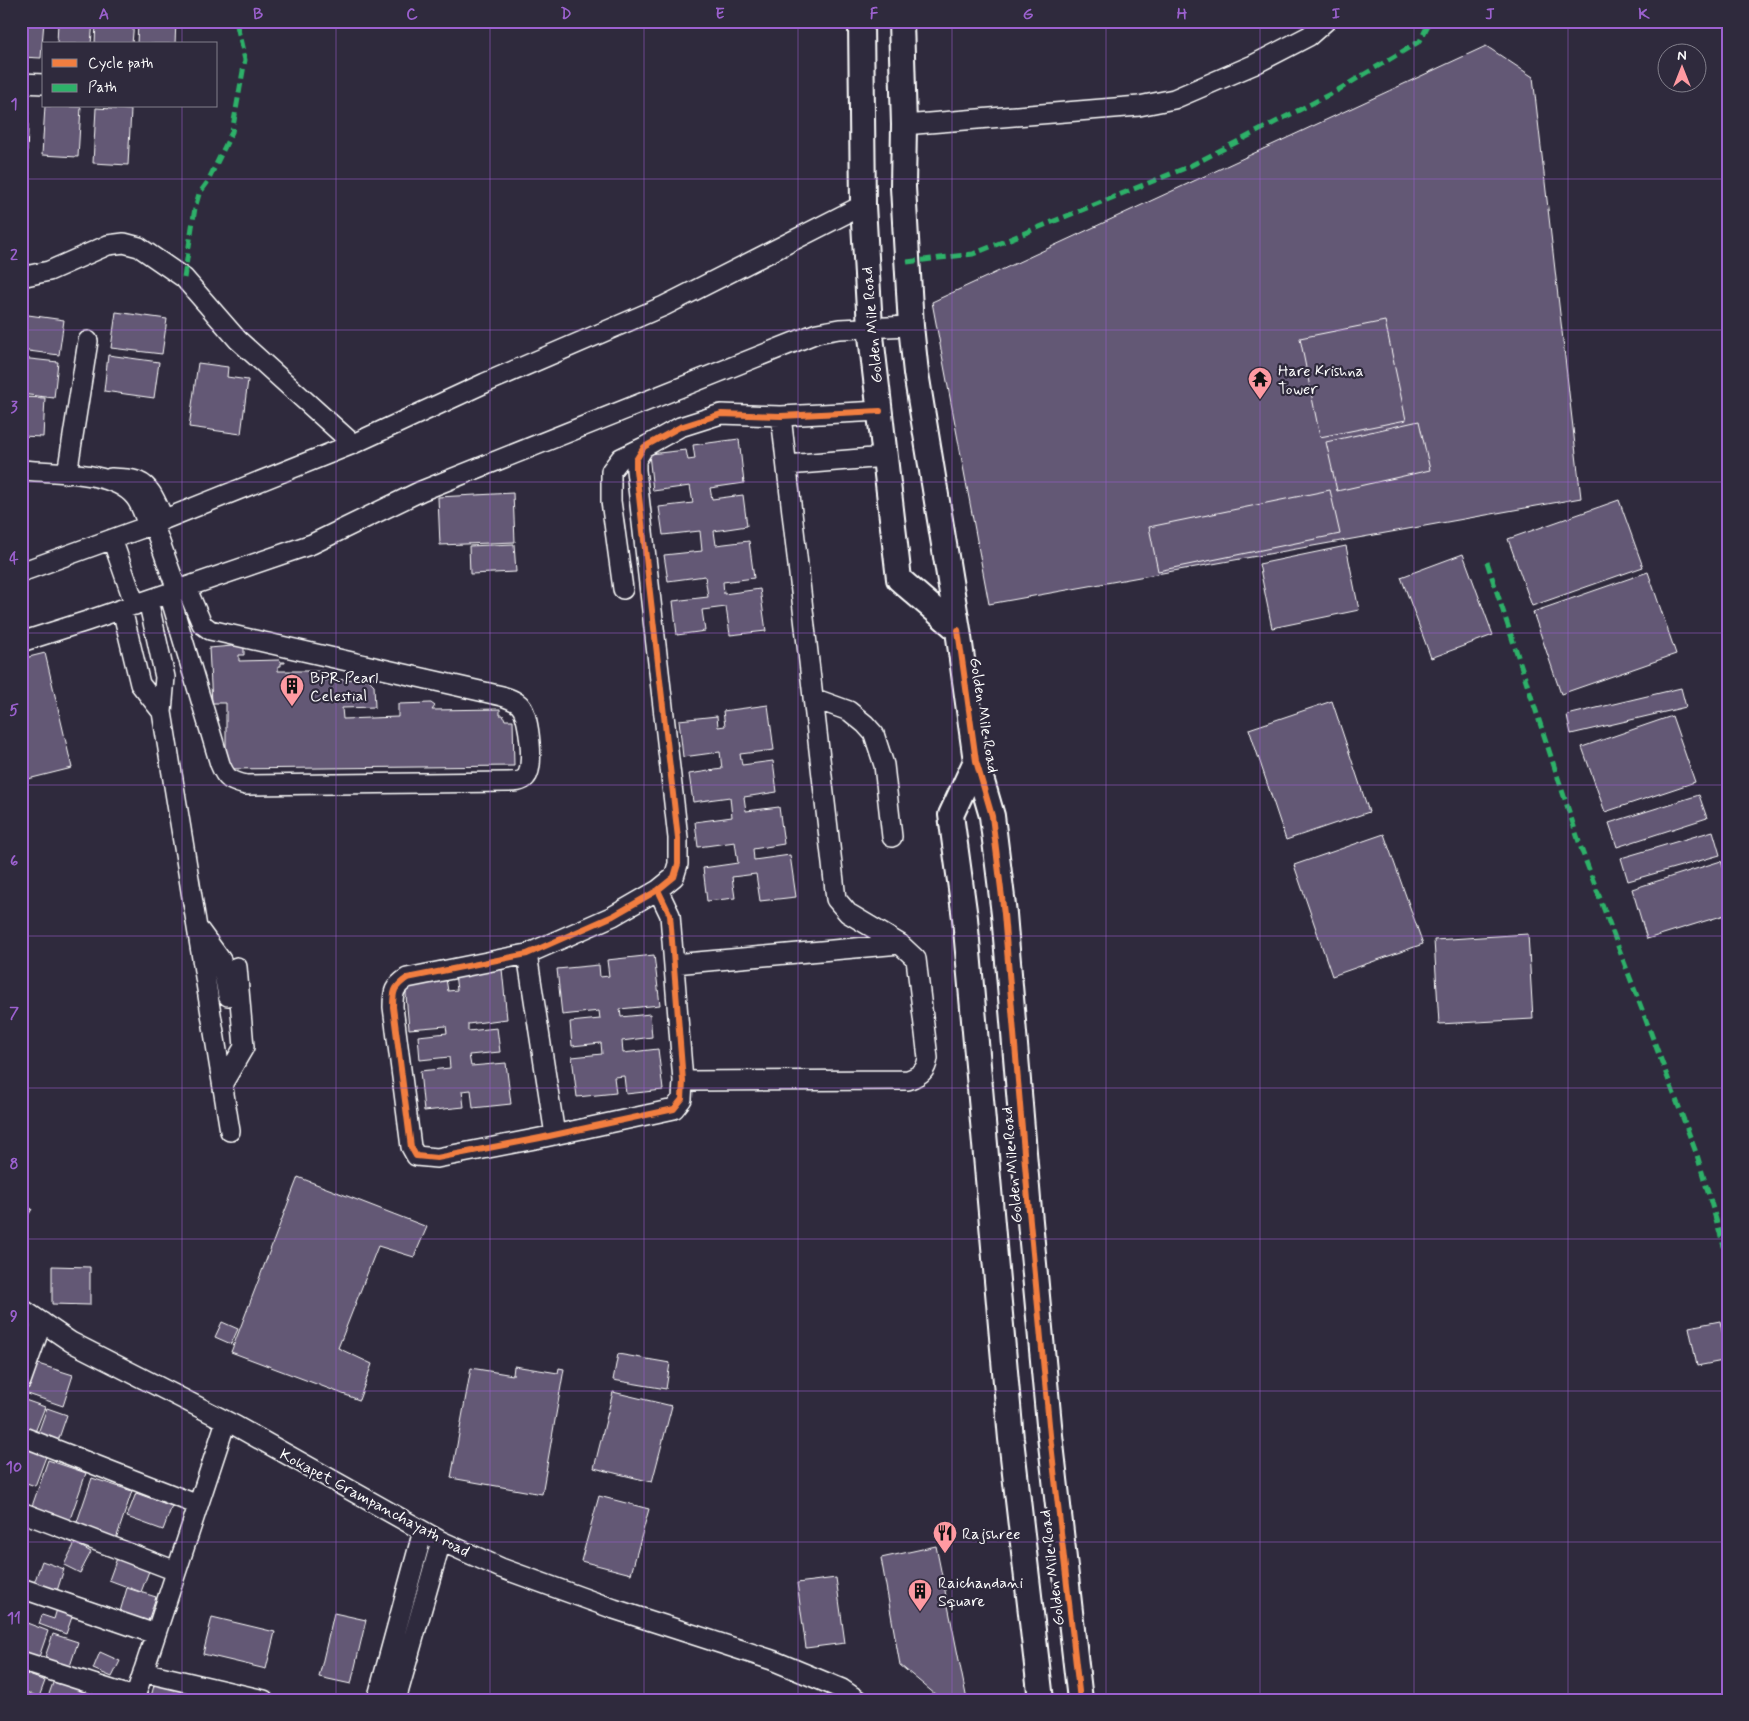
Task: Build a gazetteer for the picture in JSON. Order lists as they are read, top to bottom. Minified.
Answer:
{"streets":{"street":["Golden Mile Road","Kokapet Grampanchayath road"]},"places":{"temple":["Hare Krishna Tower"],"building":["BPR Pearl Celestial","Raichandani Square"],"restaurant":["Rajshree"]},"legend":["Cycle path","Path"],"north":"top","grid":{"columns":["A","B","C","D","E","F","G","H","I","J","K"],"rows":["1","2","3","4","5","6","7","8","9","10","11"]}}
